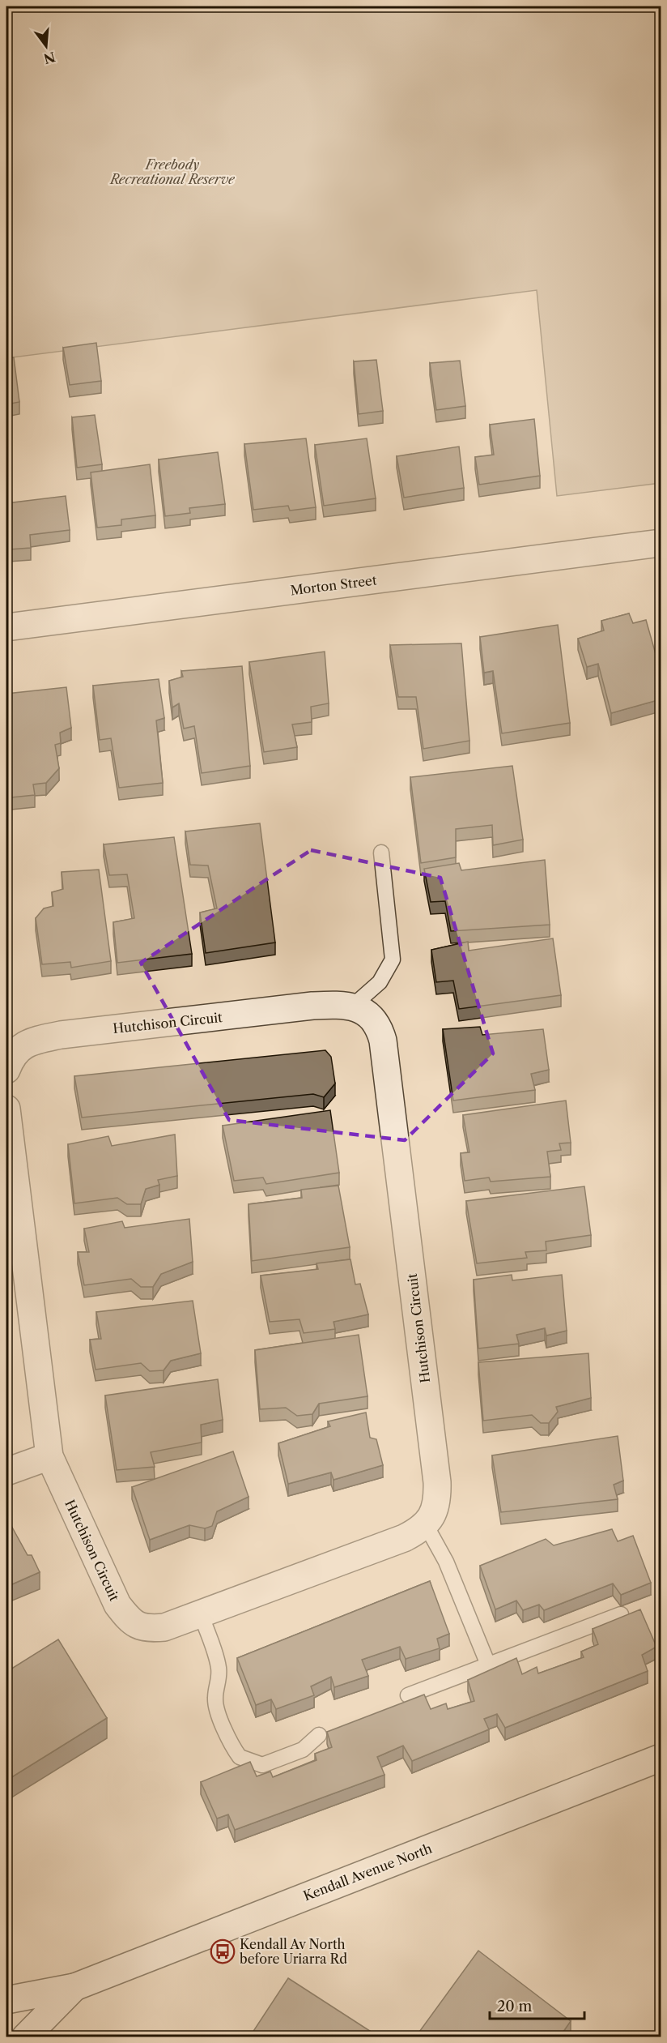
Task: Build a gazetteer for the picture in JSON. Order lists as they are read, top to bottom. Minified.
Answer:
{"streets":{"street":["Morton Street","Hutchison Circuit","Kendall Avenue North"]},"parks":["Freebody Recreational Reserve"],"places":{"bus stop":["Kendall Av North before Uriarra Rd"]},"scale_bar":"20 m","north":"bottom"}
